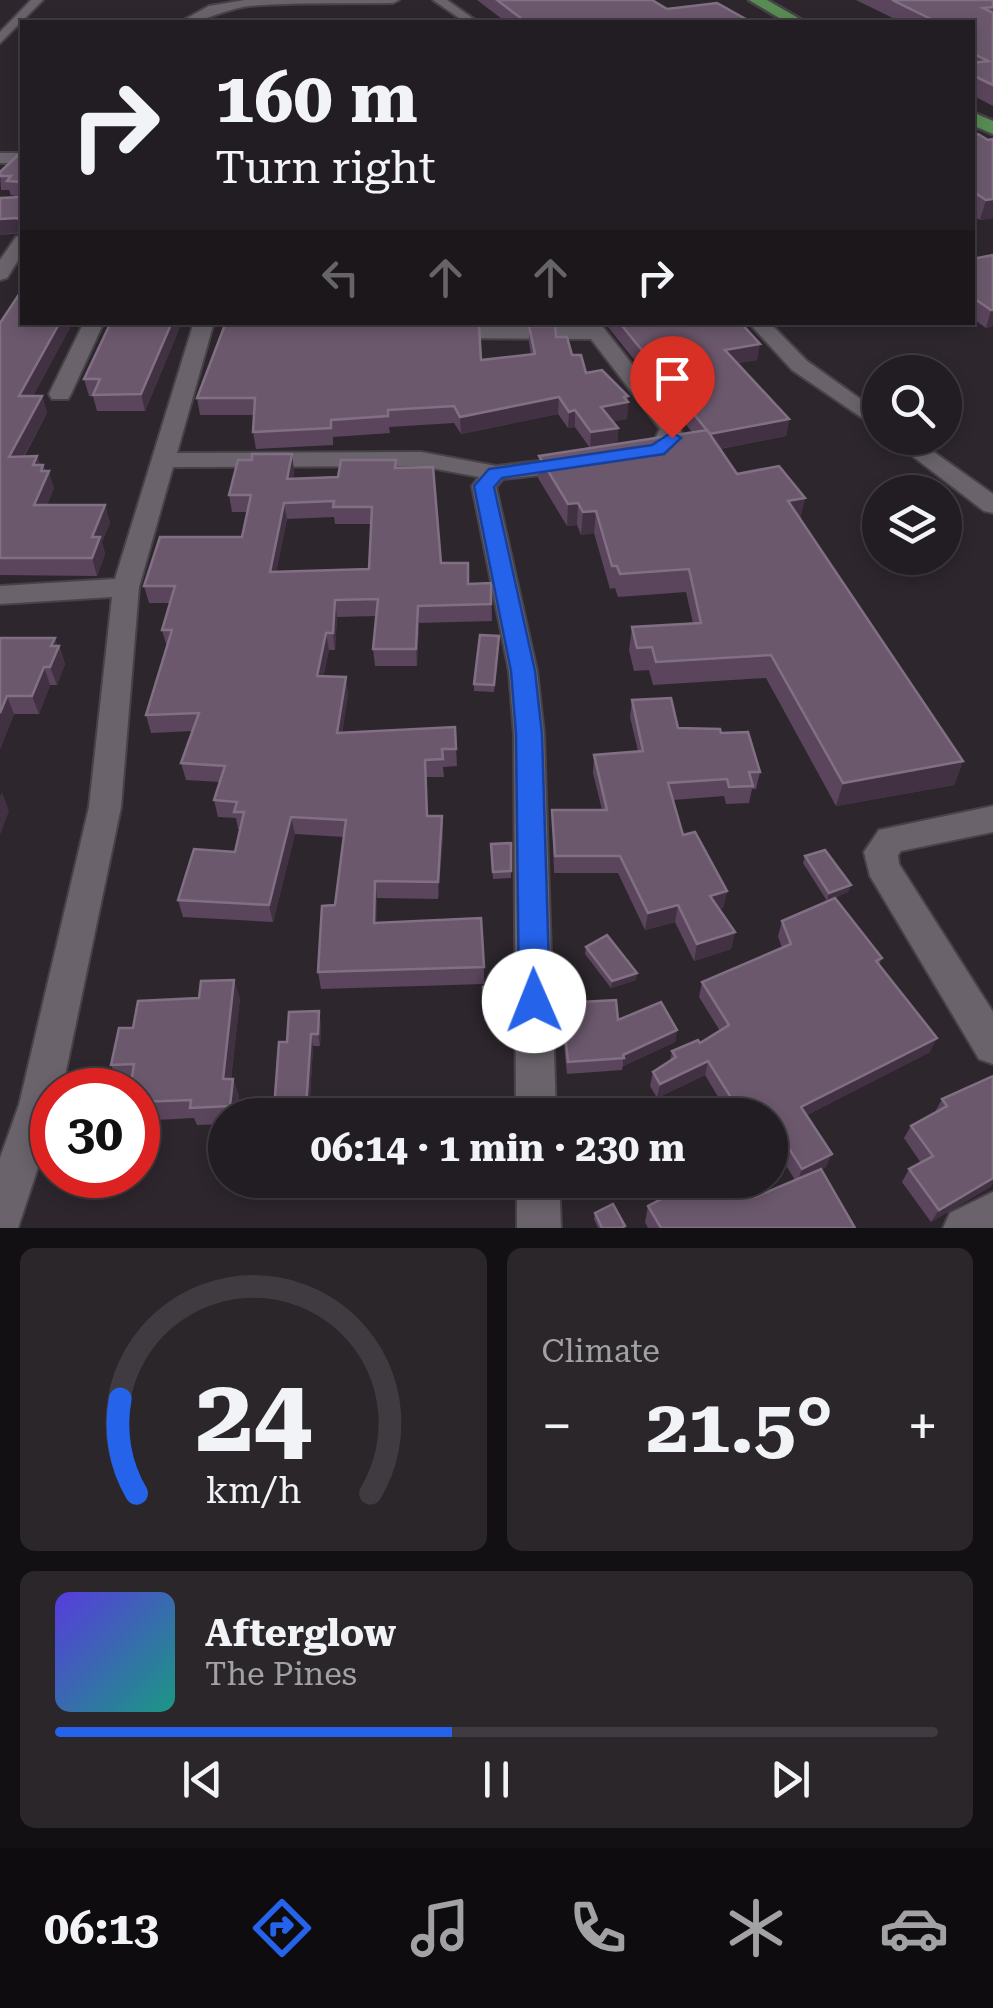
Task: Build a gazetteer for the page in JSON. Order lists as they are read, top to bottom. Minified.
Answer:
{"page":{"turn":["160 m","Turn right"],"limit":"30","trip":"06:14 · 1 min · 230 m","tile":"Climate","heat":["−","21.5°","+"],"song":["Afterglow","The Pines"],"tabs":"06:13","gauge":["24","km/h"]}}
